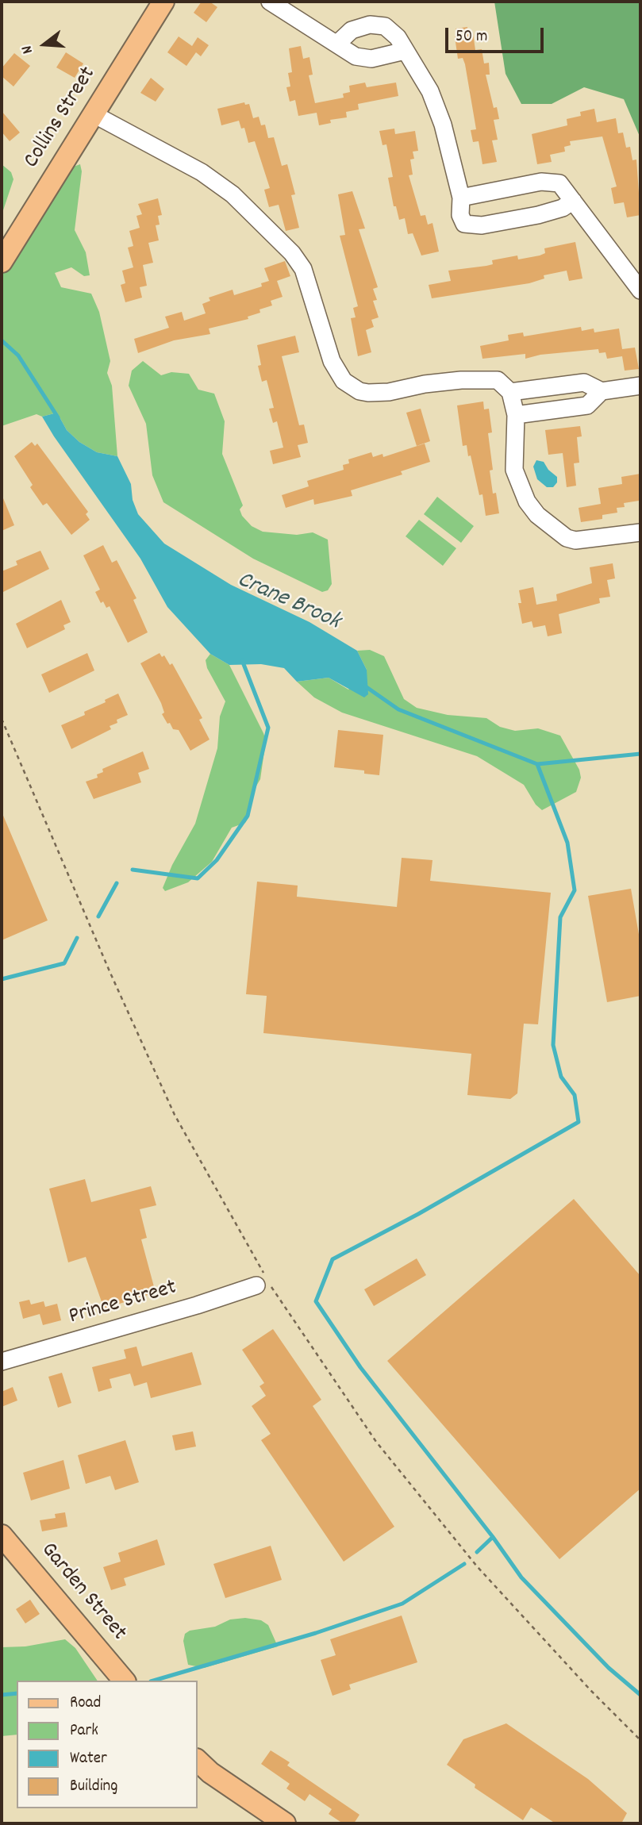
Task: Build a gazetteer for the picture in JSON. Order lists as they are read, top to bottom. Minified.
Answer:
{"streets":{"main road":["Collins Street","Garden Street"],"street":["Prince Street"]},"water":["Crane Brook"],"legend":["Road","Park","Water","Building"],"scale_bar":"50 m","north":"left"}
